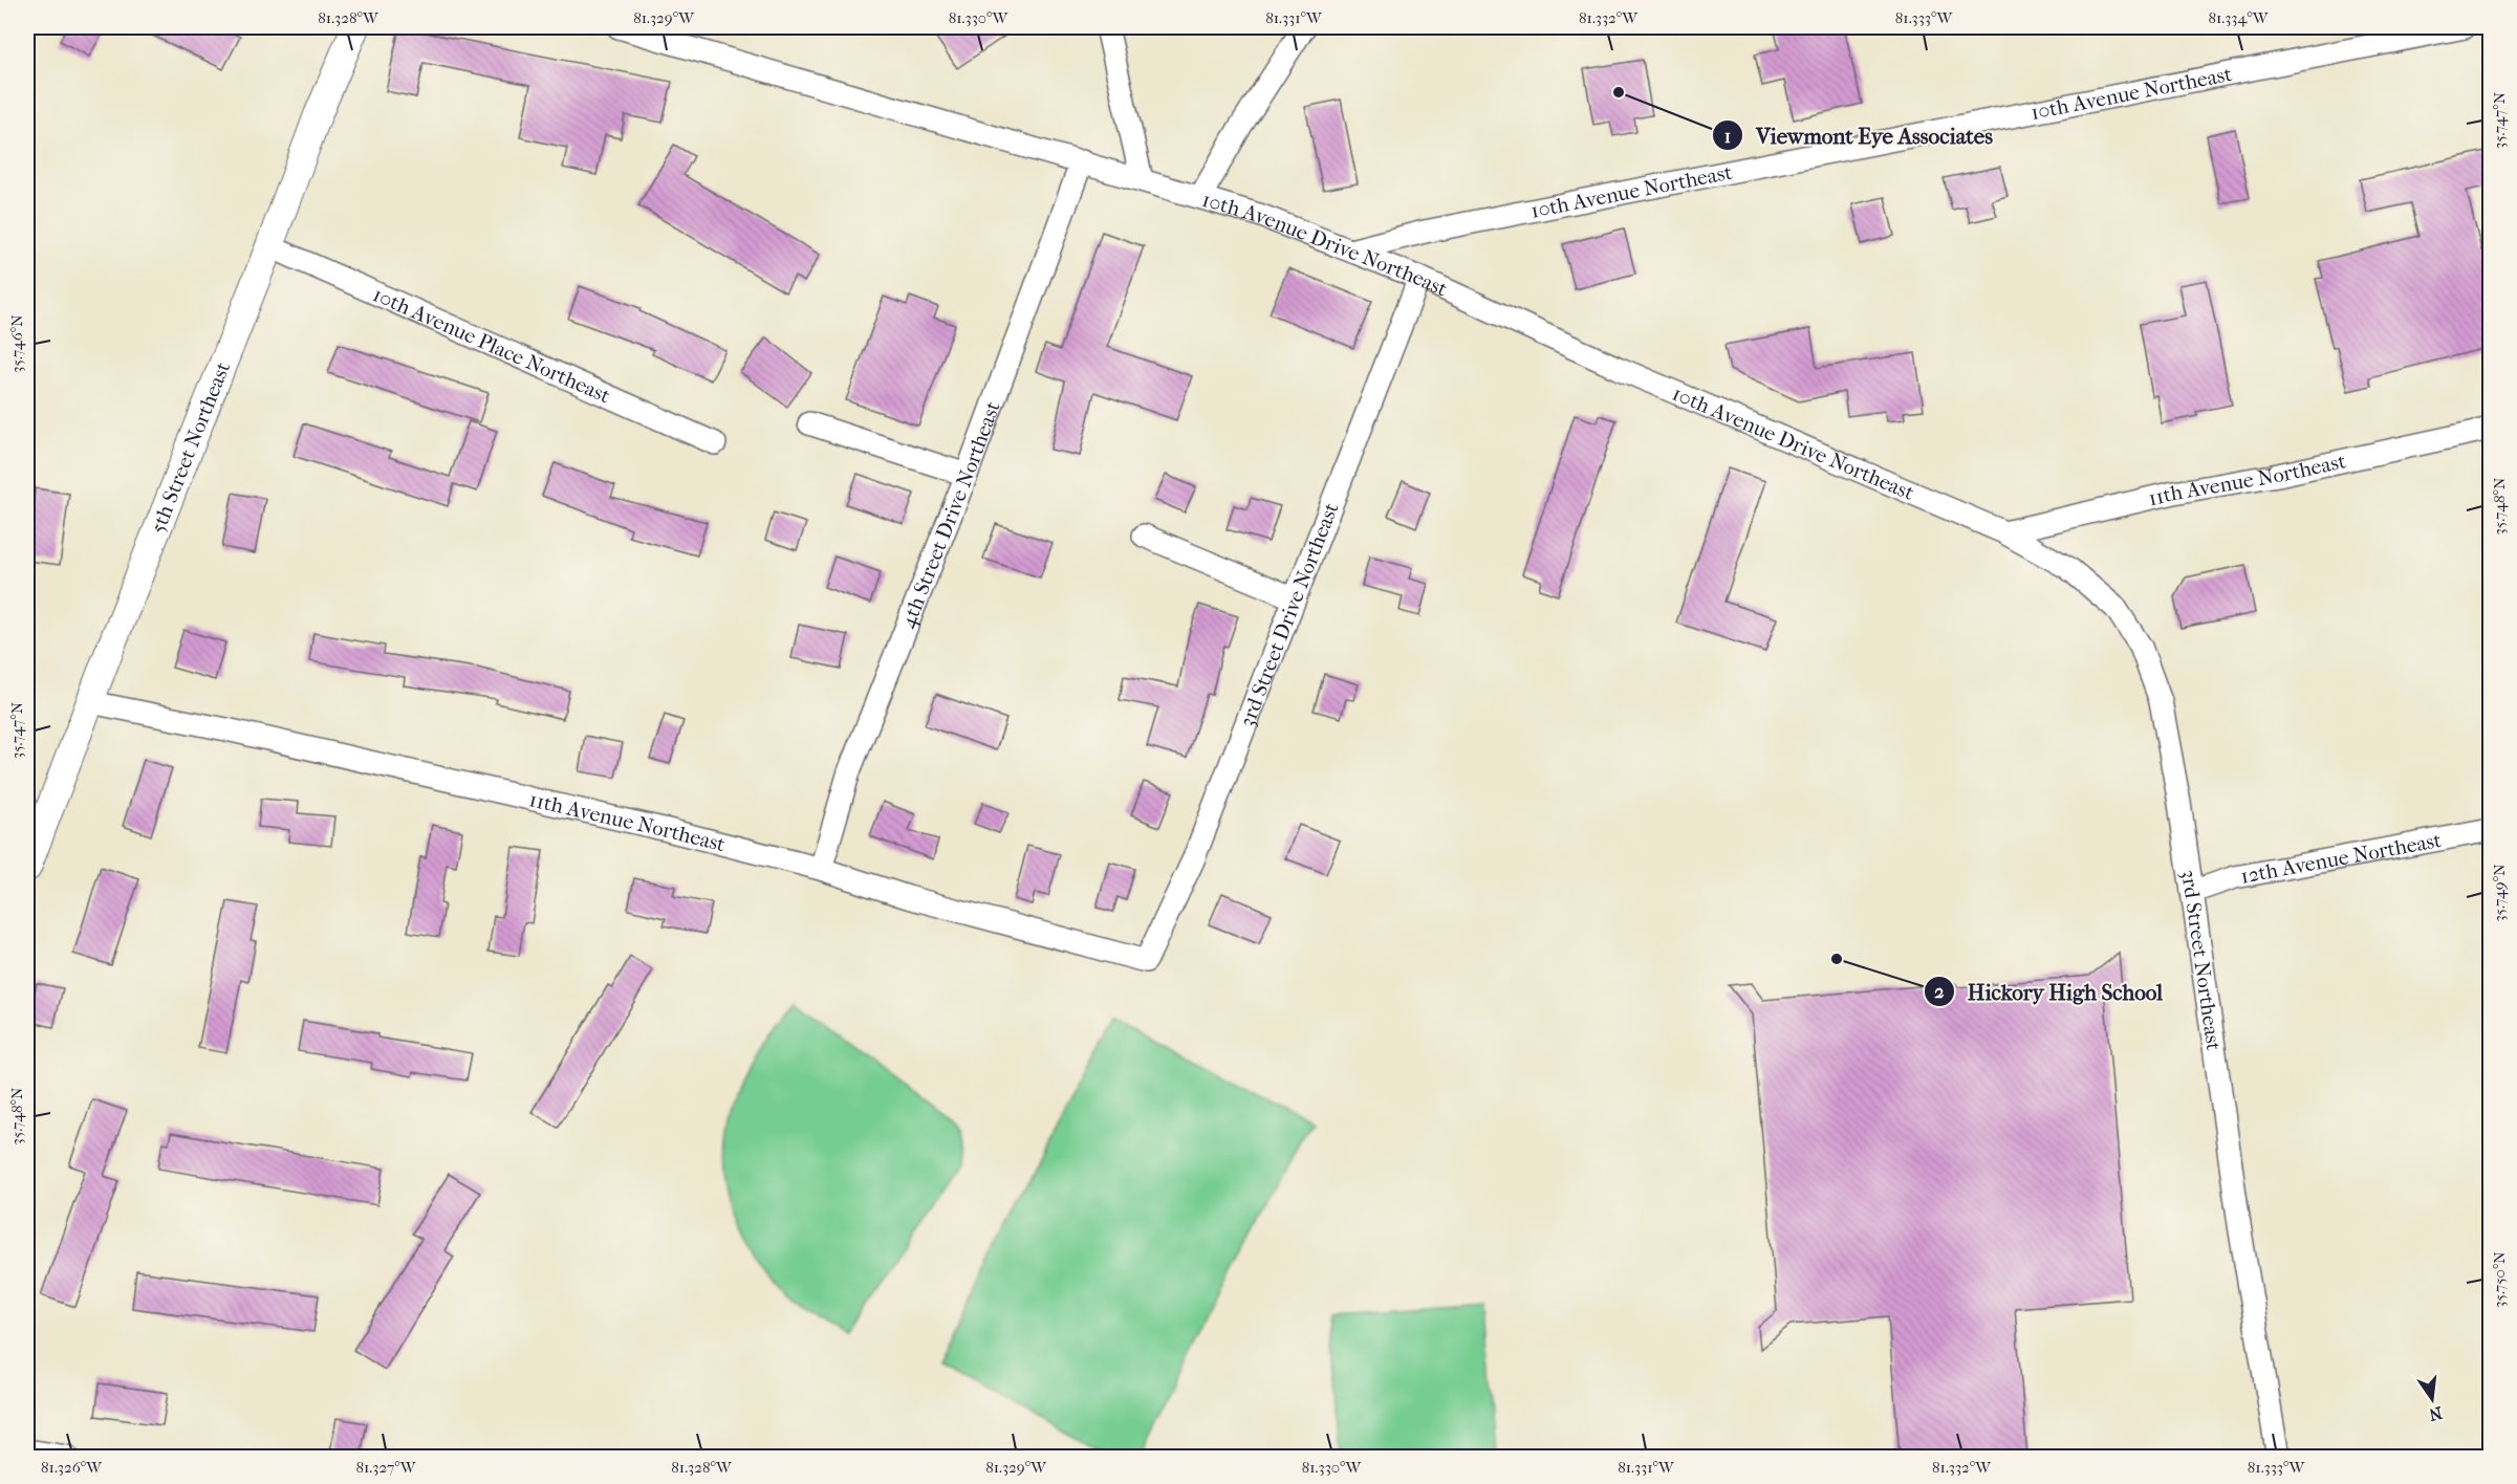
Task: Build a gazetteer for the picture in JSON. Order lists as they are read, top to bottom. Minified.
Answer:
{"streets":{"street":["10th Avenue Northeast","10th Avenue Drive Northeast","10th Avenue Place Northeast","5th Street Northeast","11th Avenue Northeast","4th Street Drive Northeast","3rd Street Drive Northeast","12th Avenue Northeast","3rd Street Northeast"]},"crossings":[["10th Avenue Northeast","10th Avenue Drive Northeast"],["10th Avenue Drive Northeast","11th Avenue Northeast"],["10th Avenue Drive Northeast","4th Street Drive Northeast"],["10th Avenue Drive Northeast","3rd Street Drive Northeast"],["10th Avenue Drive Northeast","3rd Street Northeast"],["10th Avenue Place Northeast","5th Street Northeast"],["5th Street Northeast","11th Avenue Northeast"],["11th Avenue Northeast","4th Street Drive Northeast"],["11th Avenue Northeast","3rd Street Drive Northeast"],["11th Avenue Northeast","3rd Street Northeast"],["12th Avenue Northeast","3rd Street Northeast"]],"places":["Viewmont Eye Associates","Hickory High School"],"north":"bottom","coordinates":["81.328°W","81.329°W","81.330°W","81.331°W","81.332°W","81.333°W","81.334°W","35.747°N","35.746°N","35.748°N","35.749°N","35.750°N","81.326°W","81.327°W"]}
